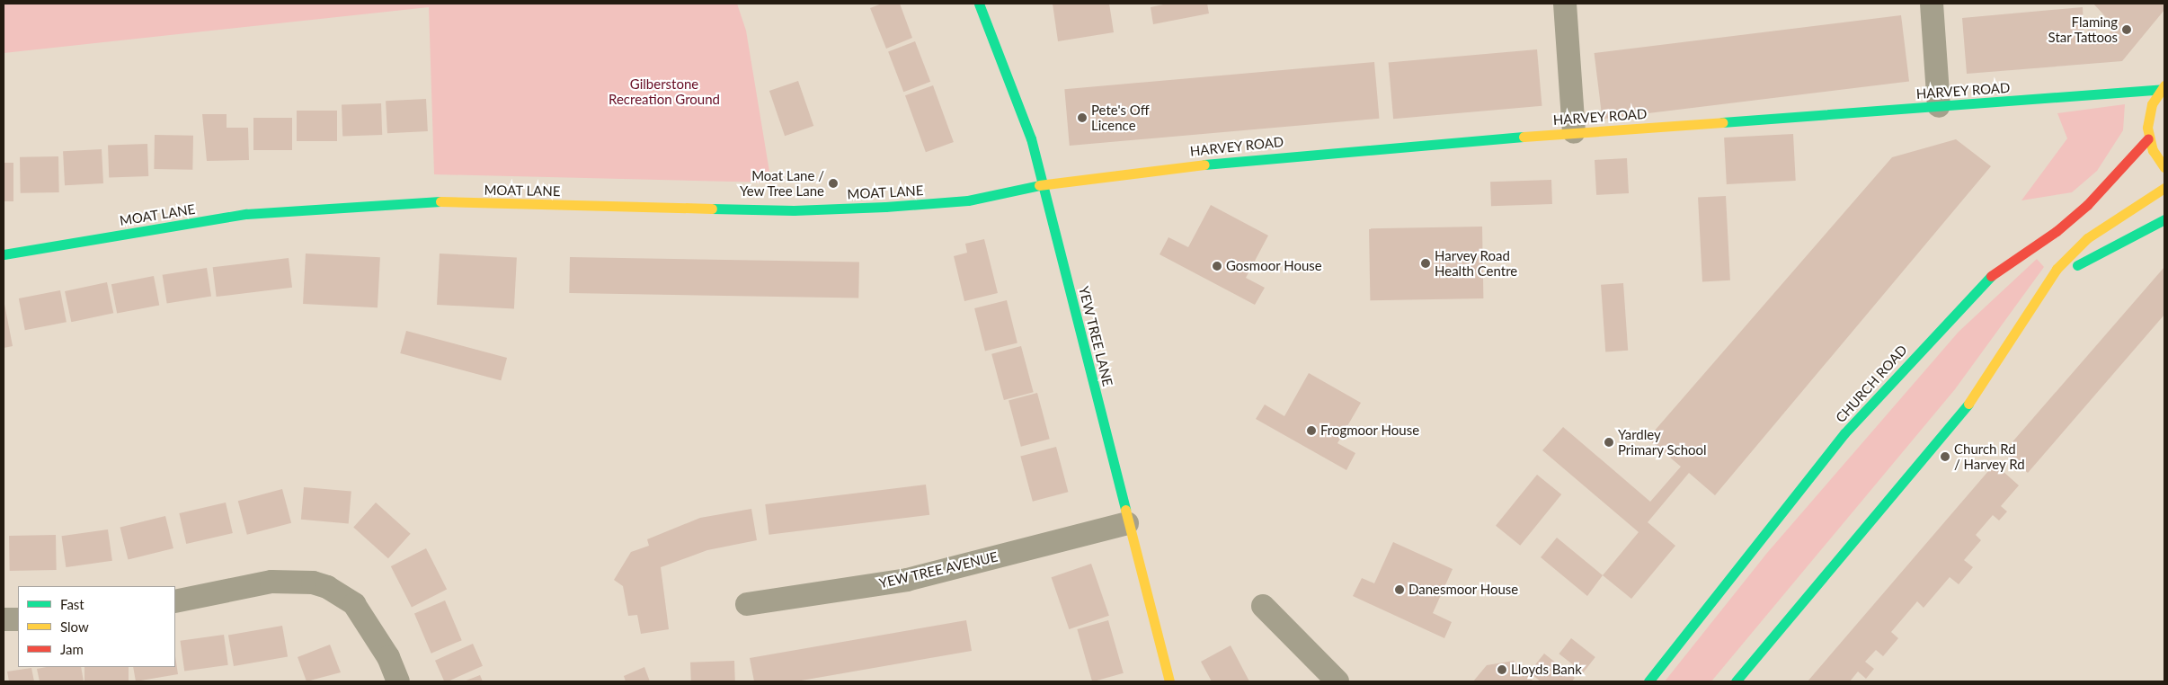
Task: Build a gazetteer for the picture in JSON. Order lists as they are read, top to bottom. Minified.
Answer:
{"streets":{"street":["HARVEY ROAD","MOAT LANE","YEW TREE LANE","CHURCH ROAD","YEW TREE AVENUE"]},"crossings":[["HARVEY ROAD","MOAT LANE"],["HARVEY ROAD","YEW TREE LANE"],["MOAT LANE","YEW TREE LANE"],["YEW TREE LANE","YEW TREE AVENUE"]],"parks":["Gilberstone Recreation Ground"],"places":["Flaming Star Tattoos","Pete's Off Licence","Moat Lane / Yew Tree Lane","Harvey Road Health Centre","Gosmoor House","Frogmoor House","Yardley Primary School","Church Rd / Harvey Rd","Danesmoor House","Lloyds Bank"],"legend":["Fast","Slow","Jam"]}
